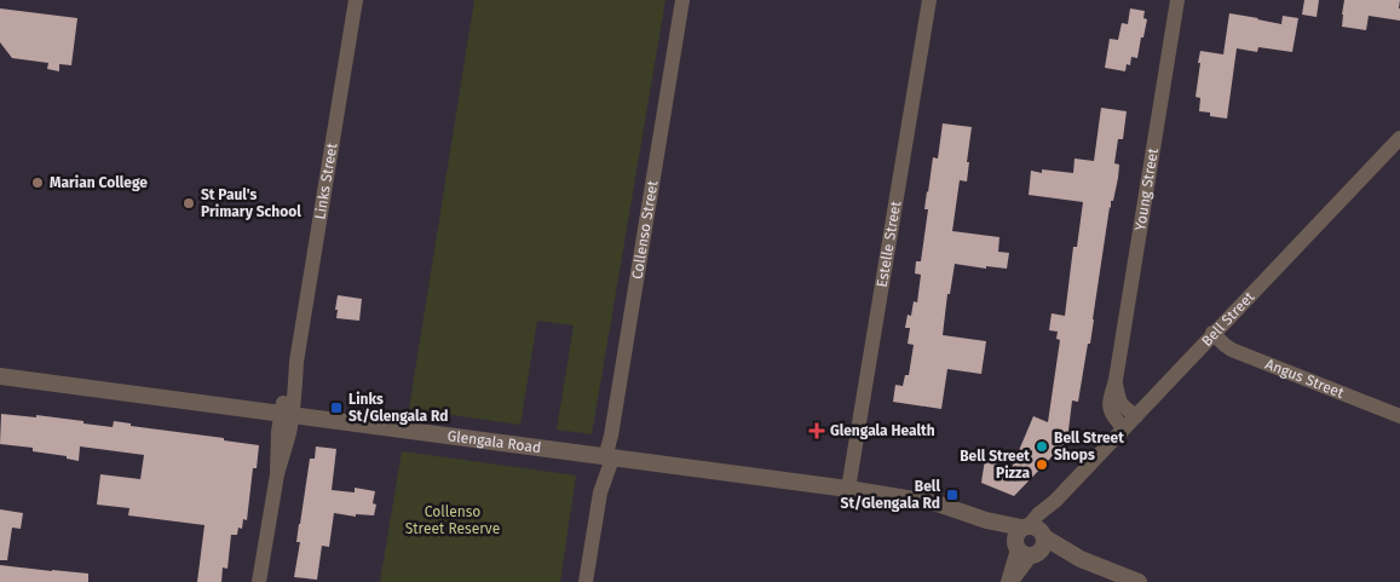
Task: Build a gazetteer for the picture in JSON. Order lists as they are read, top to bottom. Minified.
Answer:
{"streets":{"street":["Links Street","Young Street","Collenso Street","Estelle Street","Bell Street","Angus Street","Glengala Road"]},"crossings":[["Links Street","Glengala Road"],["Young Street","Bell Street"],["Collenso Street","Glengala Road"],["Estelle Street","Glengala Road"],["Bell Street","Angus Street"],["Bell Street","Glengala Road"]],"parks":["Collenso Street Reserve"],"places":{"other":["Marian College","St Paul's Primary School","Bell Street Shops","Bell Street Pizza"],"transit":["Links St/Glengala Rd","Bell St/Glengala Rd"],"health":["Glengala Health"]}}
